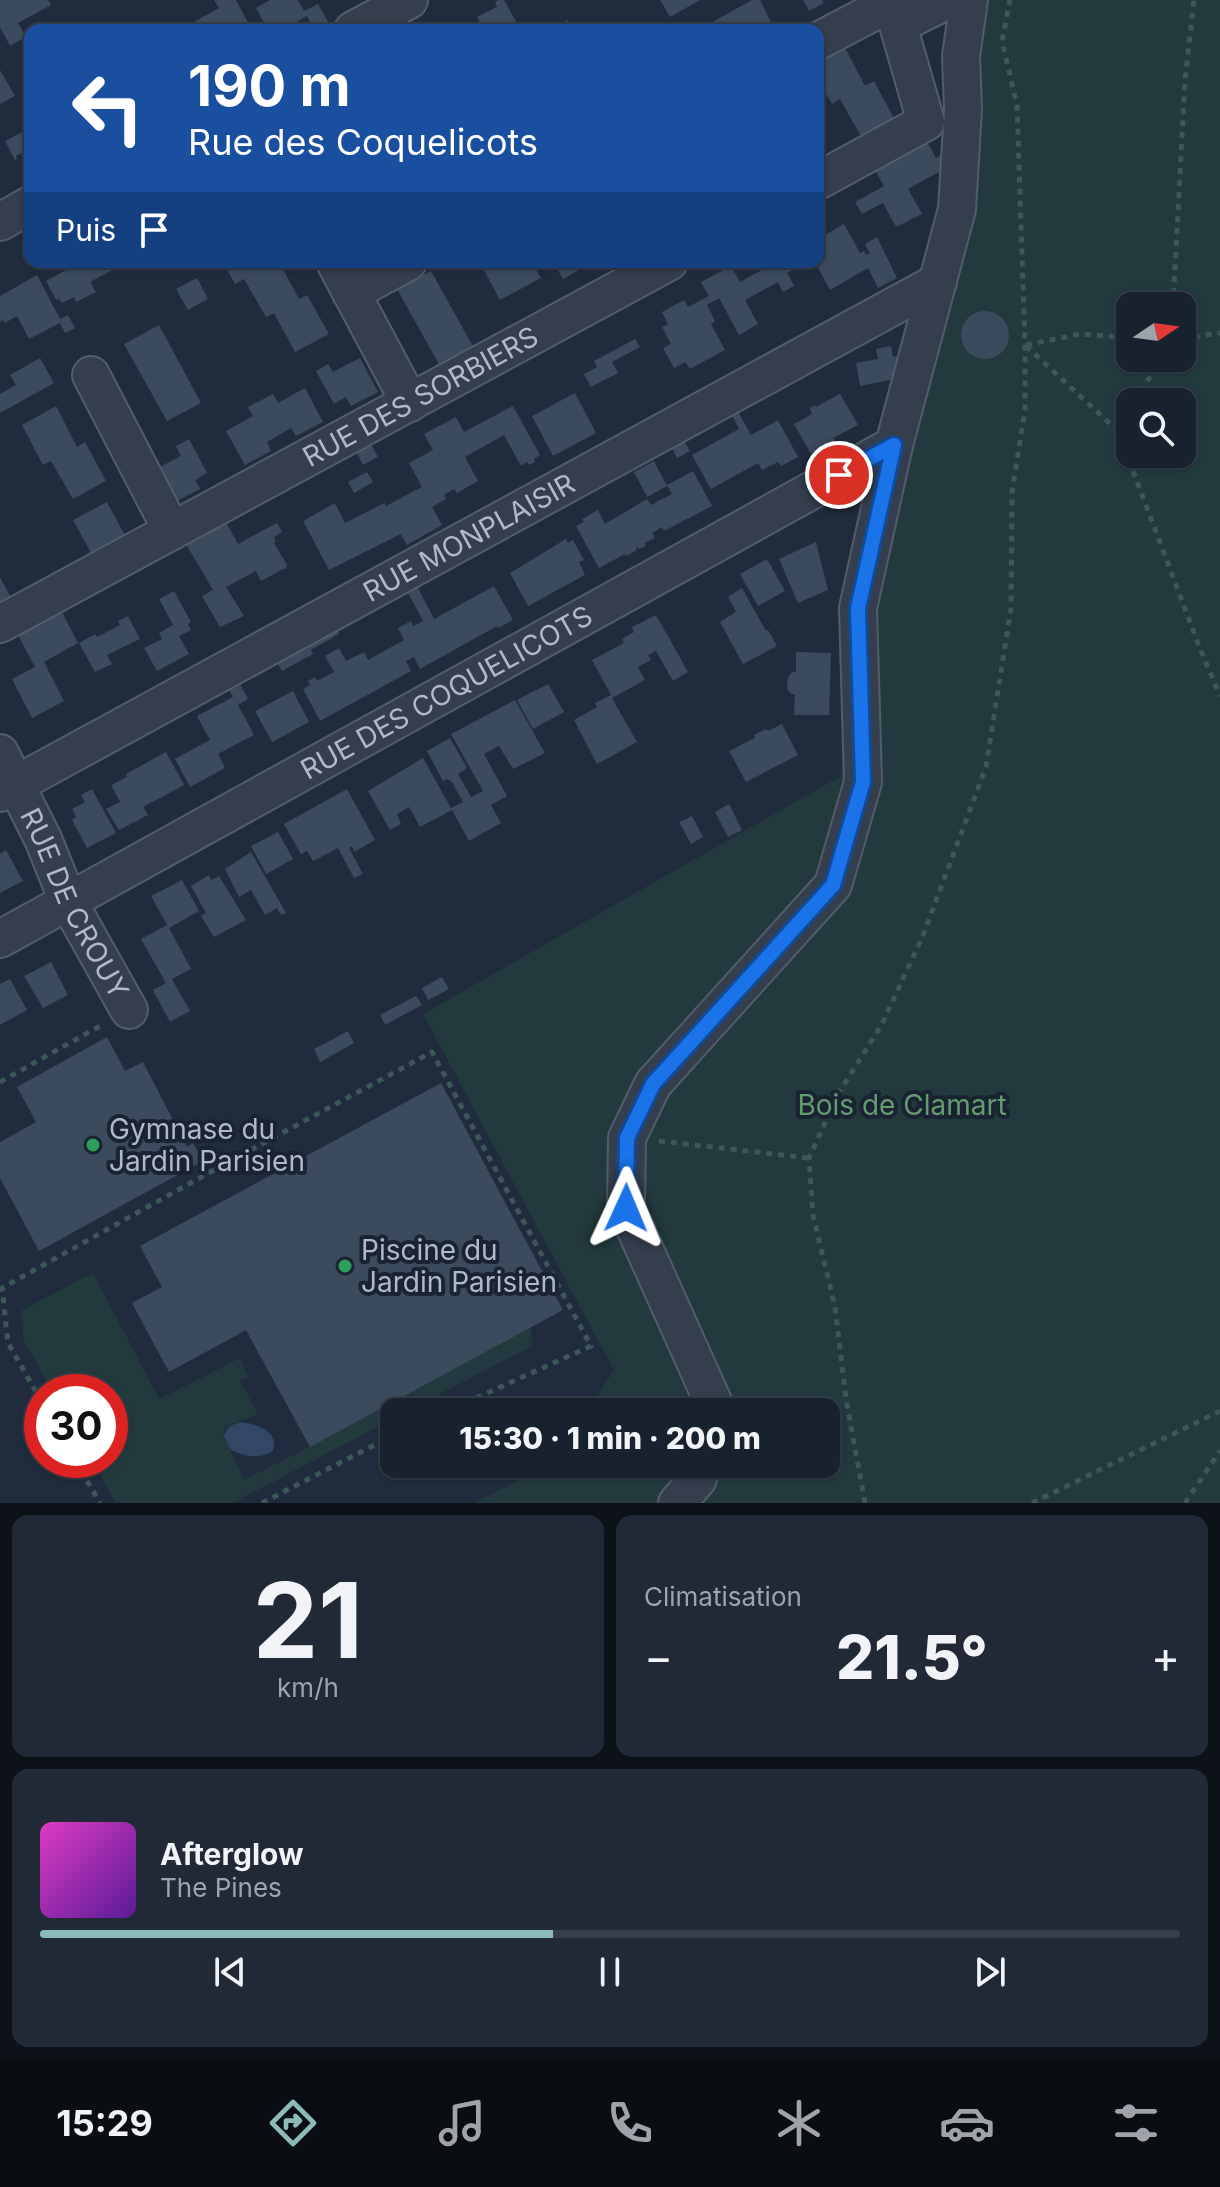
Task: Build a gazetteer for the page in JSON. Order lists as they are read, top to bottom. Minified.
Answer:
{"streets":{"street":["RUE DES SORBIERS","RUE MONPLAISIR","RUE DES COQUELICOTS","RUE DE CROUY"]},"crossings":[["RUE MONPLAISIR","RUE DE CROUY"],["RUE DES COQUELICOTS","RUE DE CROUY"]],"parks":["Bois de Clamart"],"places":["Gymnase du Jardin Parisien","Piscine du Jardin Parisien"],"north":"right","page":{"turn":["190 m","Rue des Coquelicots"],"then":"Puis","limit":"30","trip":"15:30 · 1 min · 200 m","tile":[["21","km/h"],"Climatisation"],"heat":["−","21.5°","+"],"song":["Afterglow","The Pines"],"tabs":"15:29"}}
